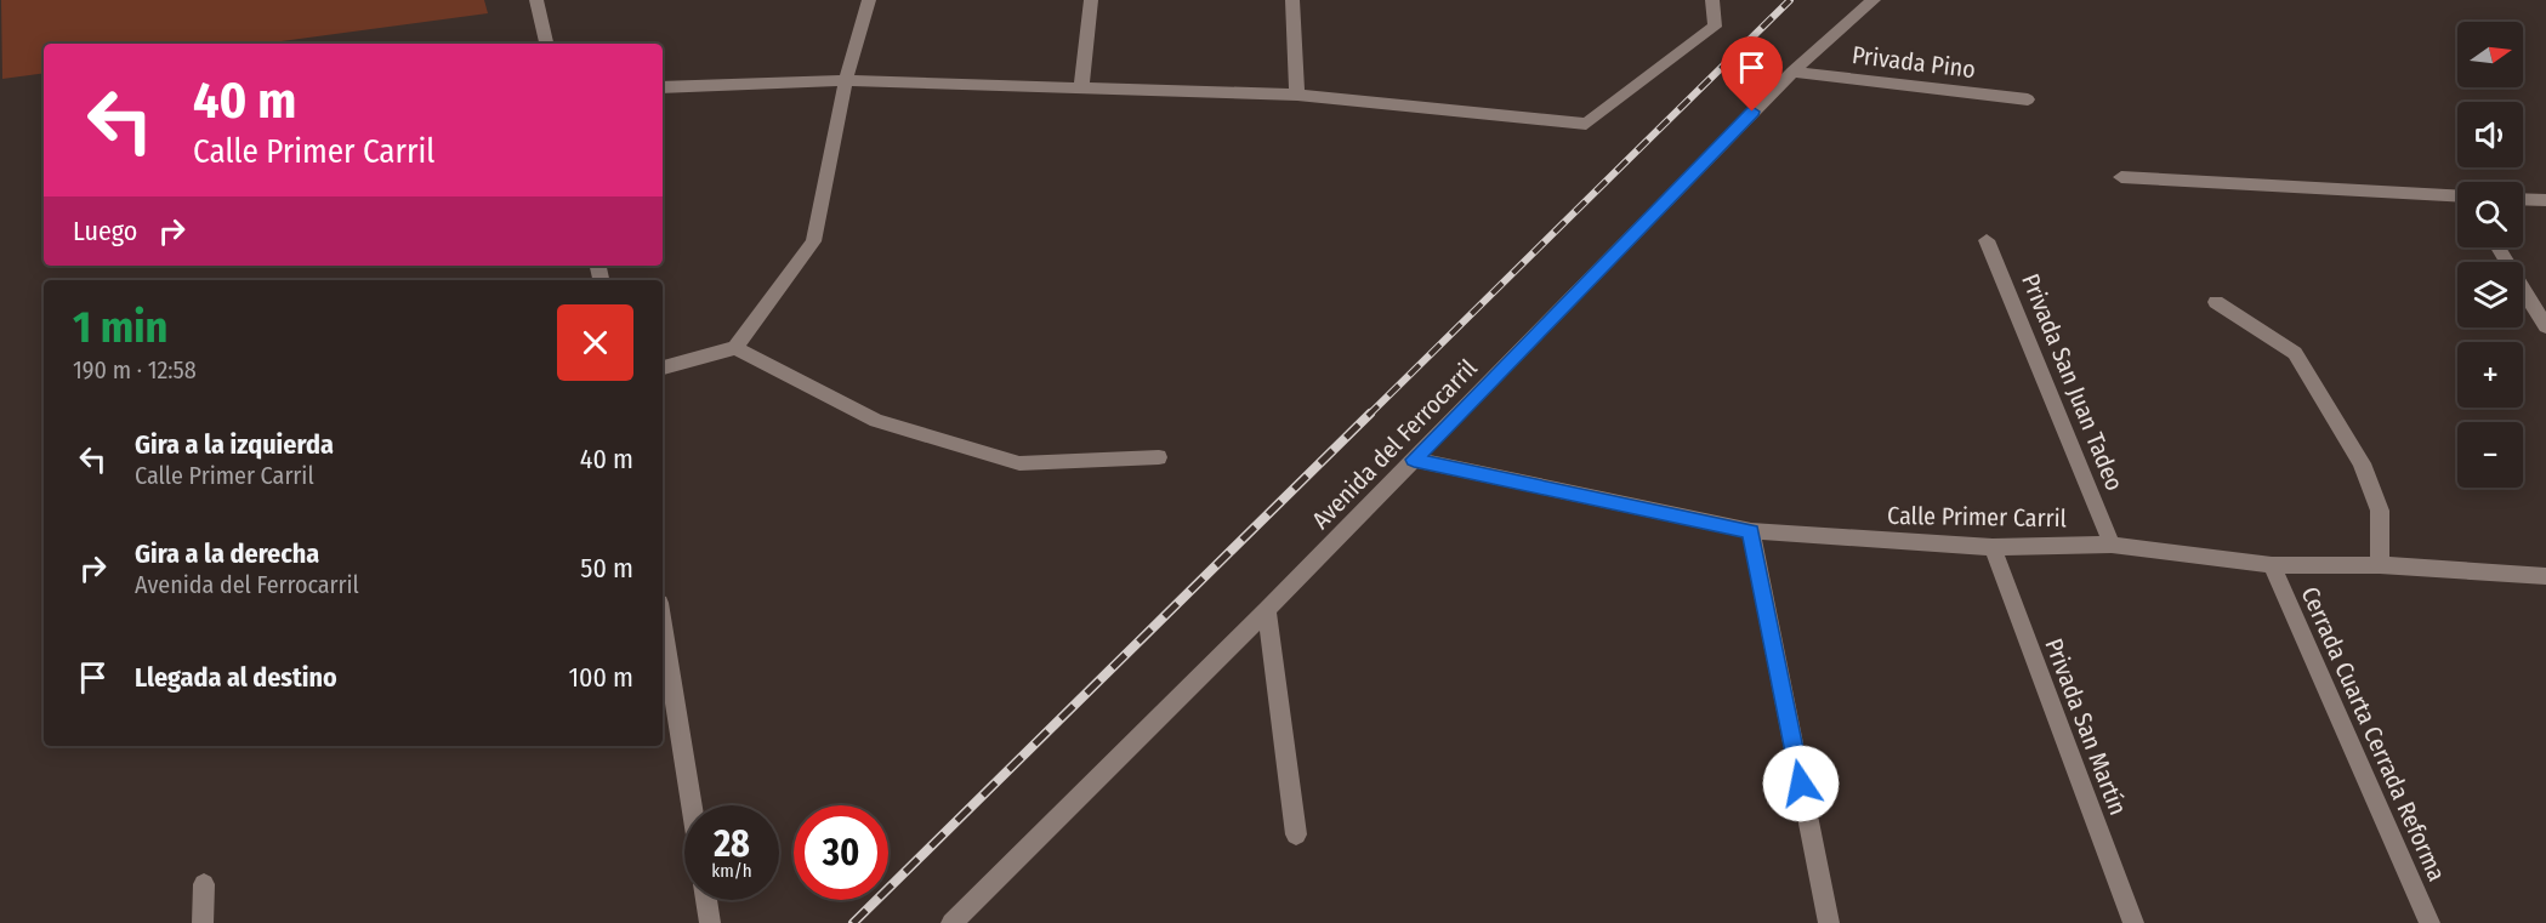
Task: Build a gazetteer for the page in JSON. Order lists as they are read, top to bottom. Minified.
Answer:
{"streets":{"street":["Privada Pino","Privada San Juan Tadeo","Avenida del Ferrocarril","Calle Primer Carril","Privada San Martín","Cerrada Cuarta Cerrada Reforma"]},"crossings":[["Privada Pino","Avenida del Ferrocarril"],["Privada San Juan Tadeo","Calle Primer Carril"],["Avenida del Ferrocarril","Calle Primer Carril"],["Calle Primer Carril","Privada San Martín"],["Calle Primer Carril","Cerrada Cuarta Cerrada Reforma"]],"north":"right","page":{"map_buttons":["+","−"],"turn":["40 m","Calle Primer Carril"],"then":"Luego","heading":["1 min","190 m · 12:58"],"list":[{"name":"Gira a la izquierda","note":"Calle Primer Carril","value":"40 m"},{"name":"Gira a la derecha","note":"Avenida del Ferrocarril","value":"50 m"},{"name":"Llegada al destino","value":"100 m"}],"speed":"28 km/h","limit":"30"}}
